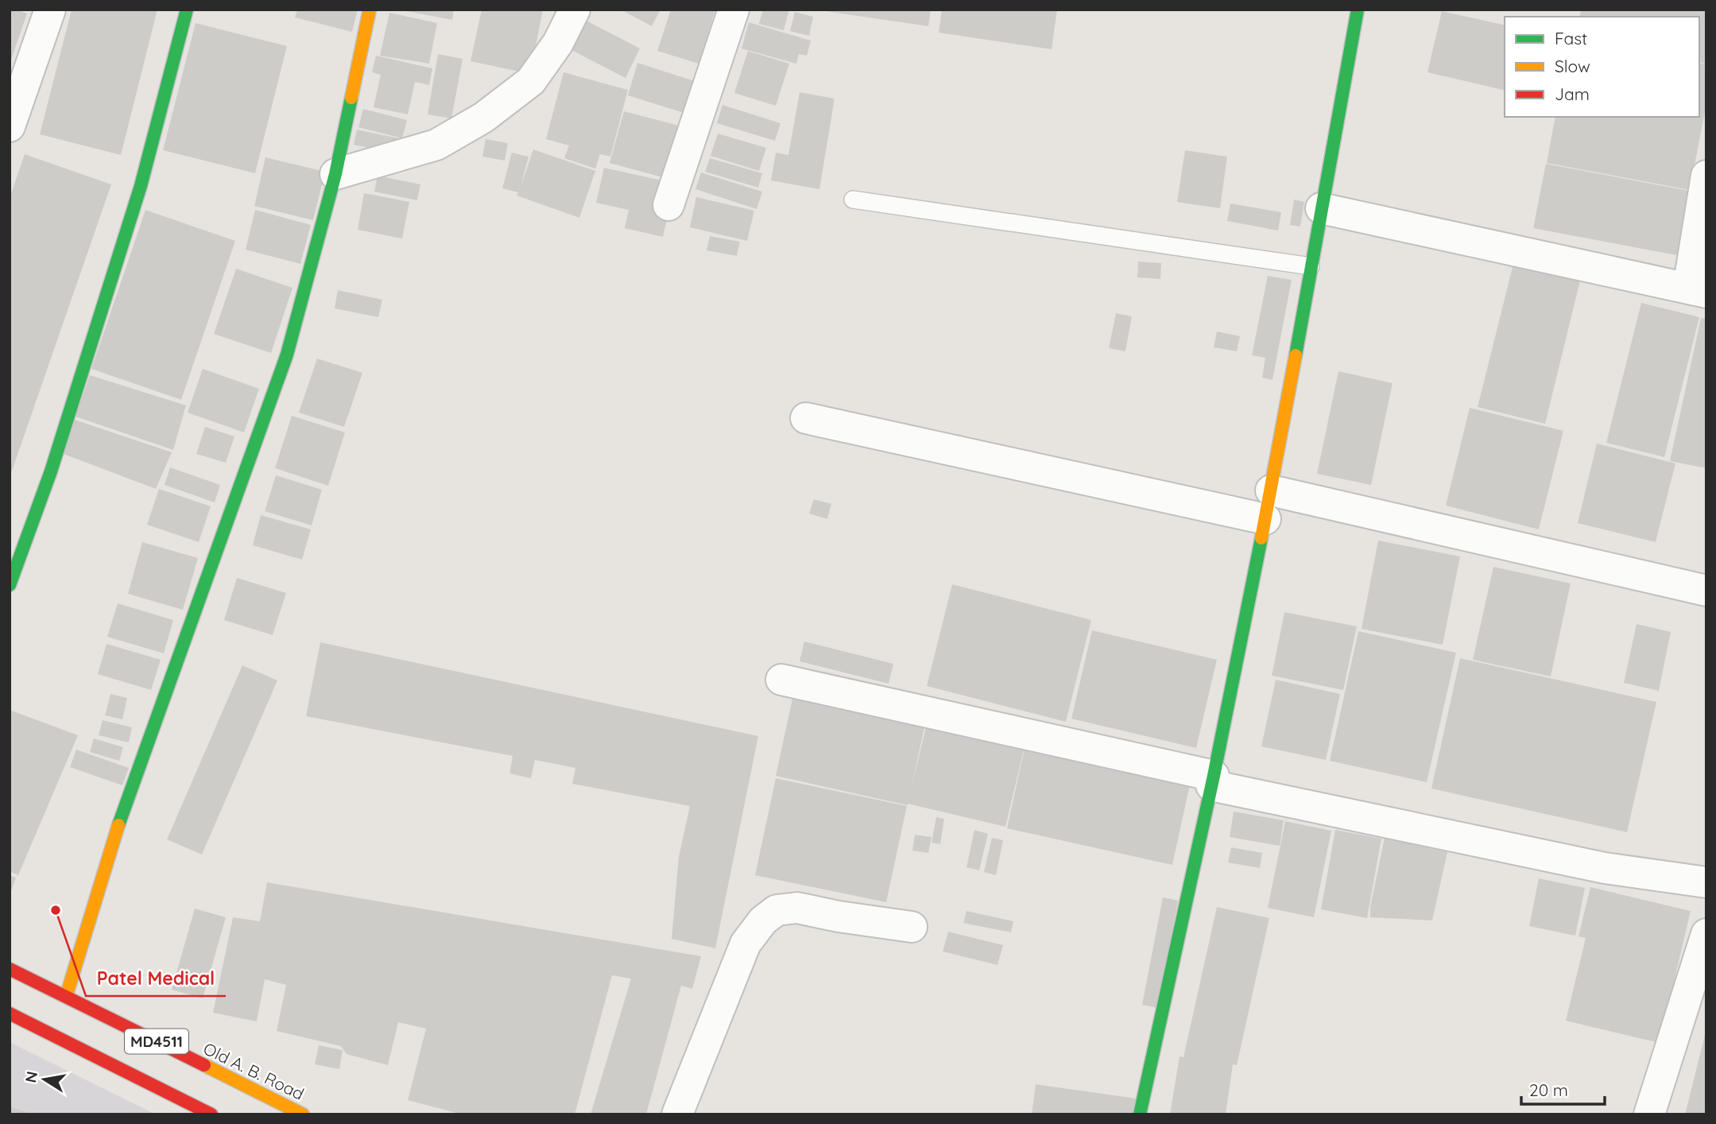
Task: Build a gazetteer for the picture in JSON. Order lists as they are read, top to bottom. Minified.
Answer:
{"streets":{"street":["MD4511","Old A. B. Road"]},"places":["Patel Medical"],"legend":["Fast","Slow","Jam"],"scale_bar":"20 m","north":"left"}
